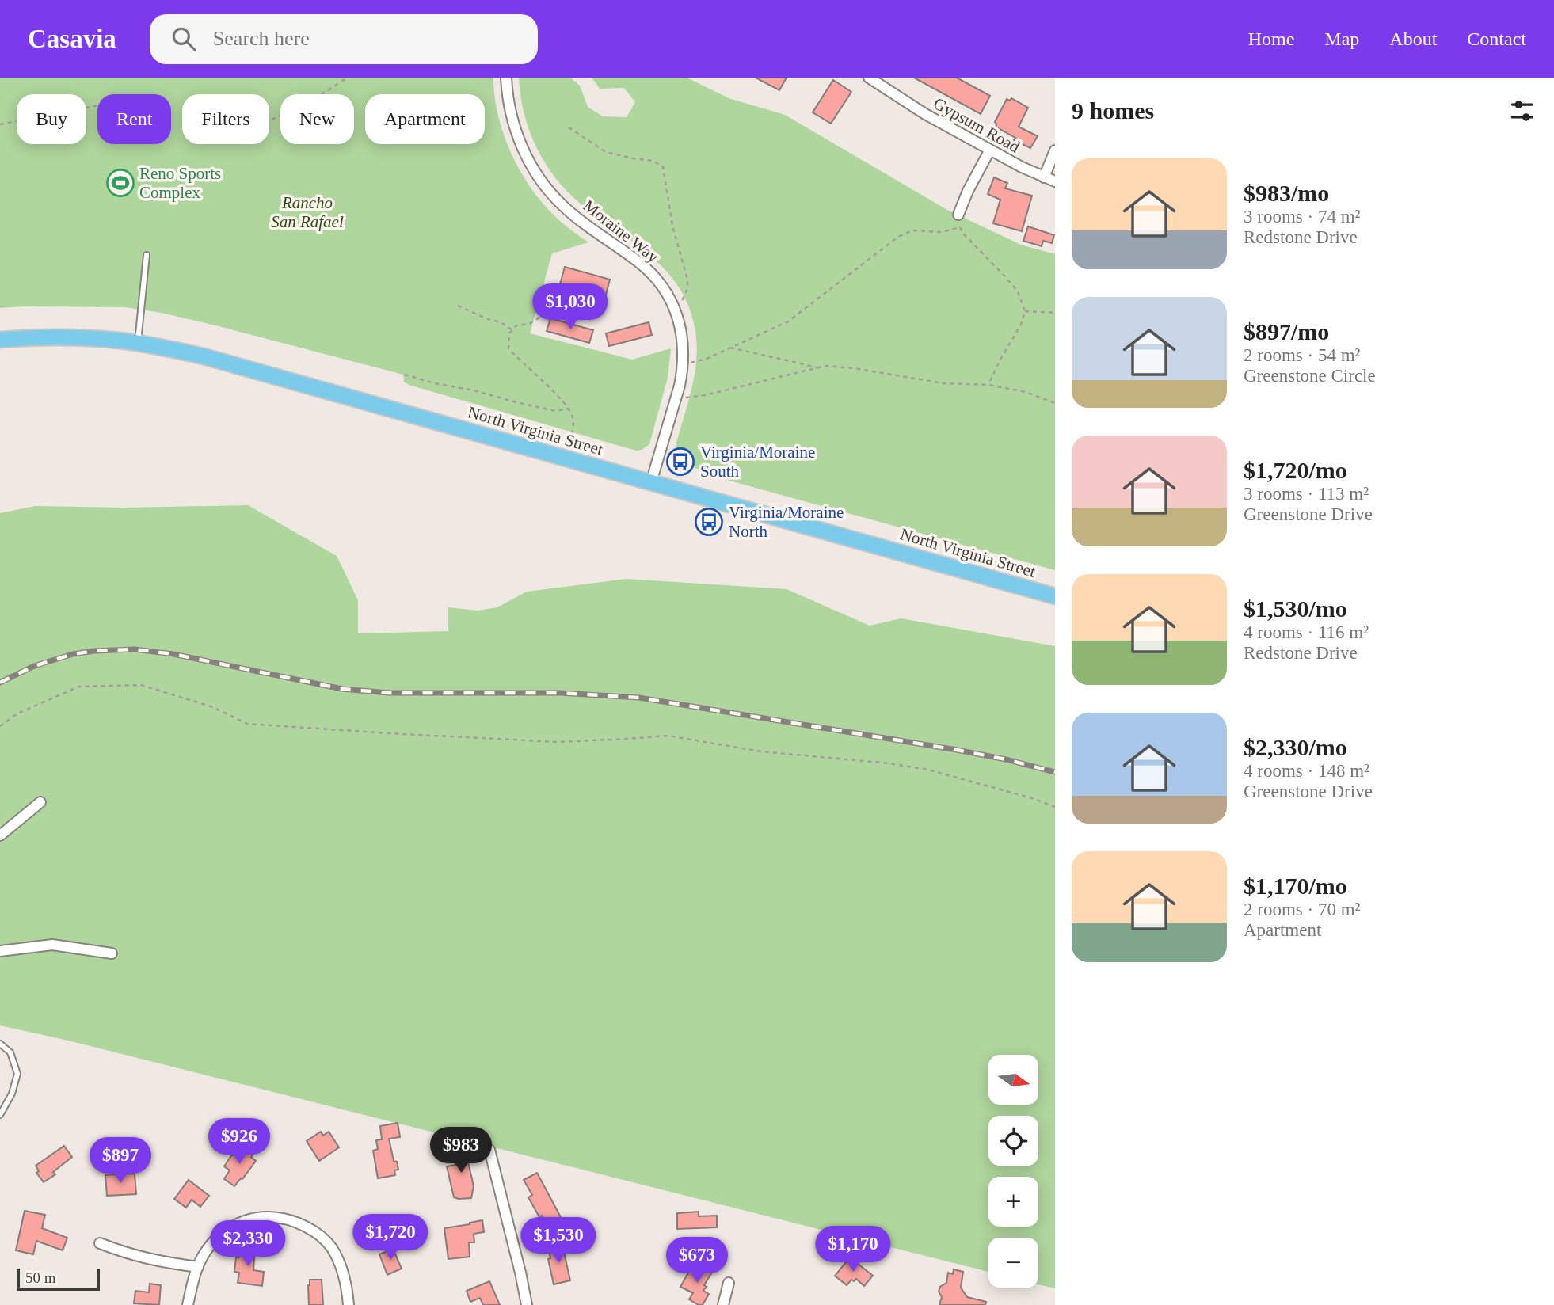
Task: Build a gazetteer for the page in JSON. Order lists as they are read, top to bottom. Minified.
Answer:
{"streets":{"main road":["North Virginia Street"],"street":["Gypsum Road","Moraine Way"]},"crossings":[["Moraine Way","North Virginia Street"]],"parks":["Rancho San Rafael"],"places":{"sports":["Reno Sports Complex"],"bus stop":["Virginia/Moraine South","Virginia/Moraine North"]},"scale_bar":"50 m","north":"right","page":{"header":"Casavia","search":"Search here","nav":["Home","Map","About","Contact"],"heading":"9 homes","chip":["Buy","Rent","Filters","New","Apartment"],"list":[{"name":"$983/mo","note":"3 rooms · 74 m² · Redstone Drive"},{"name":"$897/mo","note":"2 rooms · 54 m² · Greenstone Circle"},{"name":"$1,720/mo","note":"3 rooms · 113 m² · Greenstone Drive"},{"name":"$1,530/mo","note":"4 rooms · 116 m² · Redstone Drive"},{"name":"$2,330/mo","note":"4 rooms · 148 m² · Greenstone Drive"},{"name":"$1,170/mo","note":"2 rooms · 70 m² · Apartment"}],"price":["$1,030","$926","$983","$897","$1,720","$1,530","$2,330","$1,170","$673"],"map_buttons":["+","−"],"scale":"50 m"}}
